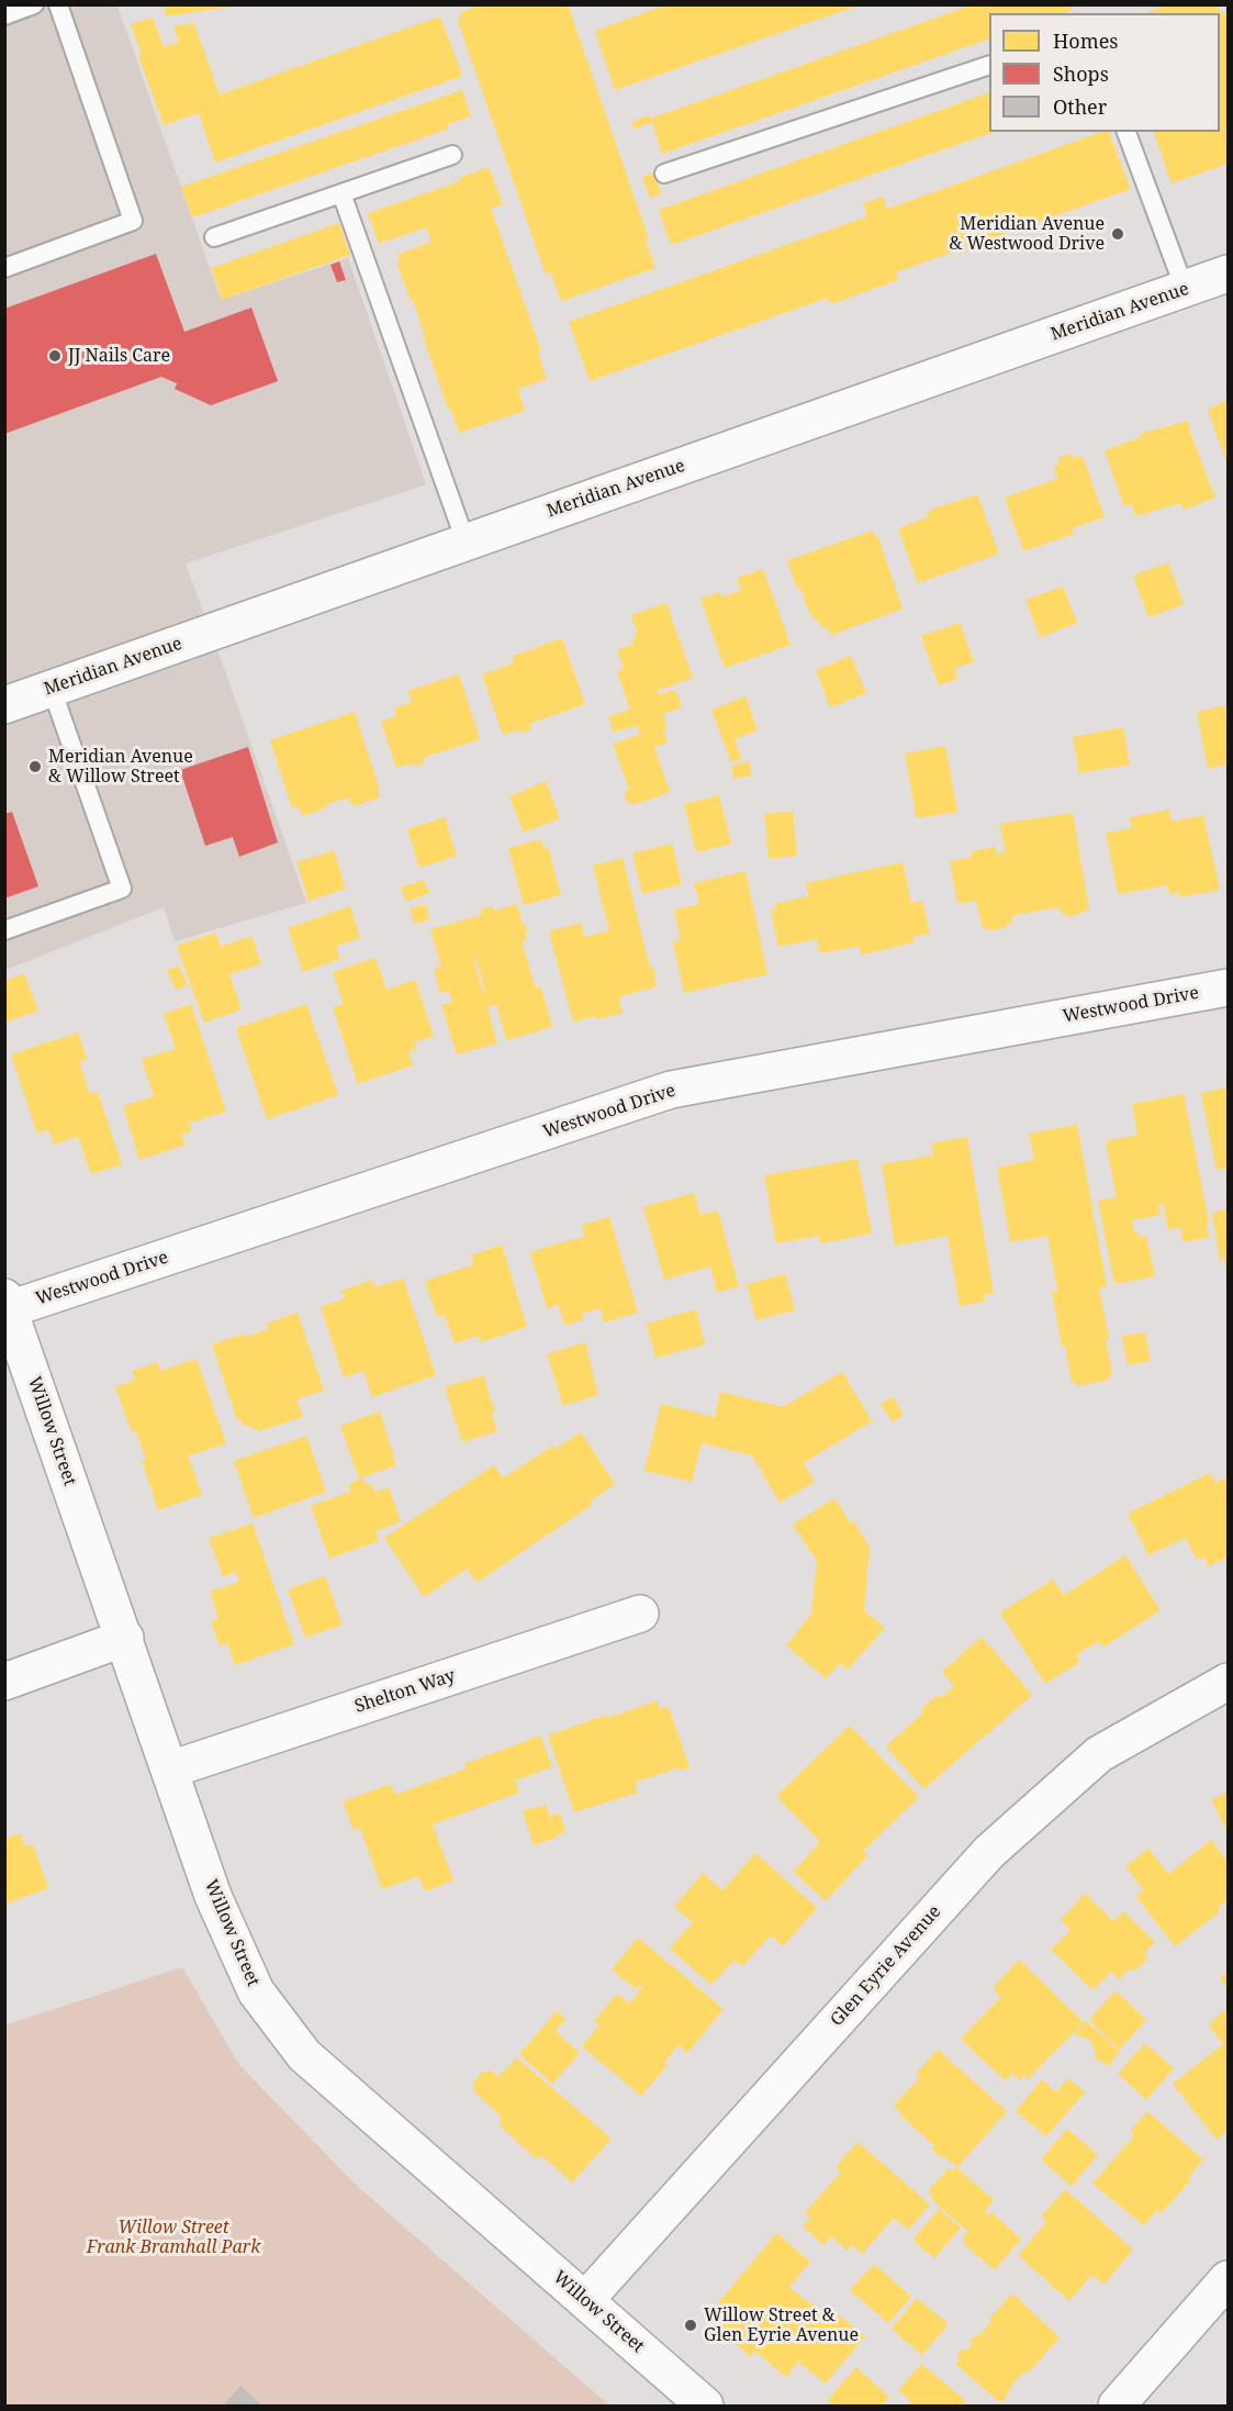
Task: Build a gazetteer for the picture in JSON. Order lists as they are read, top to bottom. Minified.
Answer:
{"streets":{"street":["Meridian Avenue","Westwood Drive","Willow Street","Shelton Way","Glen Eyrie Avenue"]},"crossings":[["Westwood Drive","Willow Street"],["Willow Street","Shelton Way"],["Willow Street","Glen Eyrie Avenue"]],"parks":["Willow Street Frank Bramhall Park"],"places":["Meridian Avenue & Westwood Drive","JJ Nails Care","Meridian Avenue & Willow Street","Willow Street & Glen Eyrie Avenue"],"legend":["Homes","Shops","Other"]}
